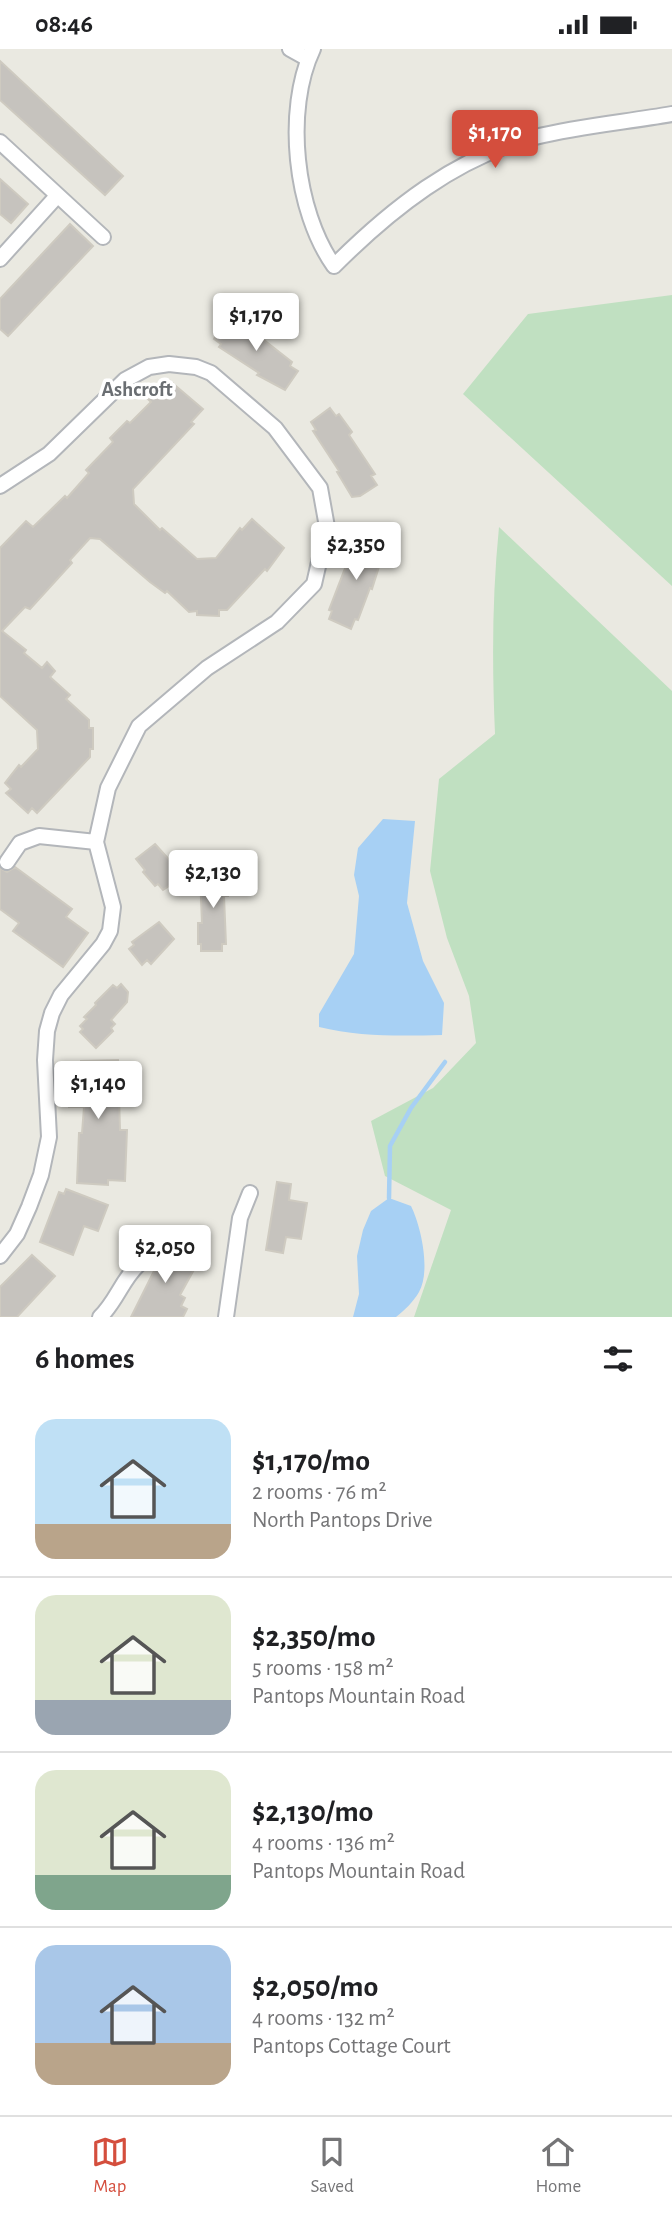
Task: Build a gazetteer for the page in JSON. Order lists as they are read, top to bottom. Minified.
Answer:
{"districts":["Ashcroft"],"page":{"status":"08:46","price":["$1,170","$1,170","$2,350","$2,130","$1,140","$2,050"],"heading":"6 homes","list":[{"name":"$1,170/mo","note":"2 rooms · 76 m² · North Pantops Drive"},{"name":"$2,350/mo","note":"5 rooms · 158 m² · Pantops Mountain Road"},{"name":"$2,130/mo","note":"4 rooms · 136 m² · Pantops Mountain Road"},{"name":"$2,050/mo","note":"4 rooms · 132 m² · Pantops Cottage Court"}],"tabs":["Map","Saved","Home"]}}
